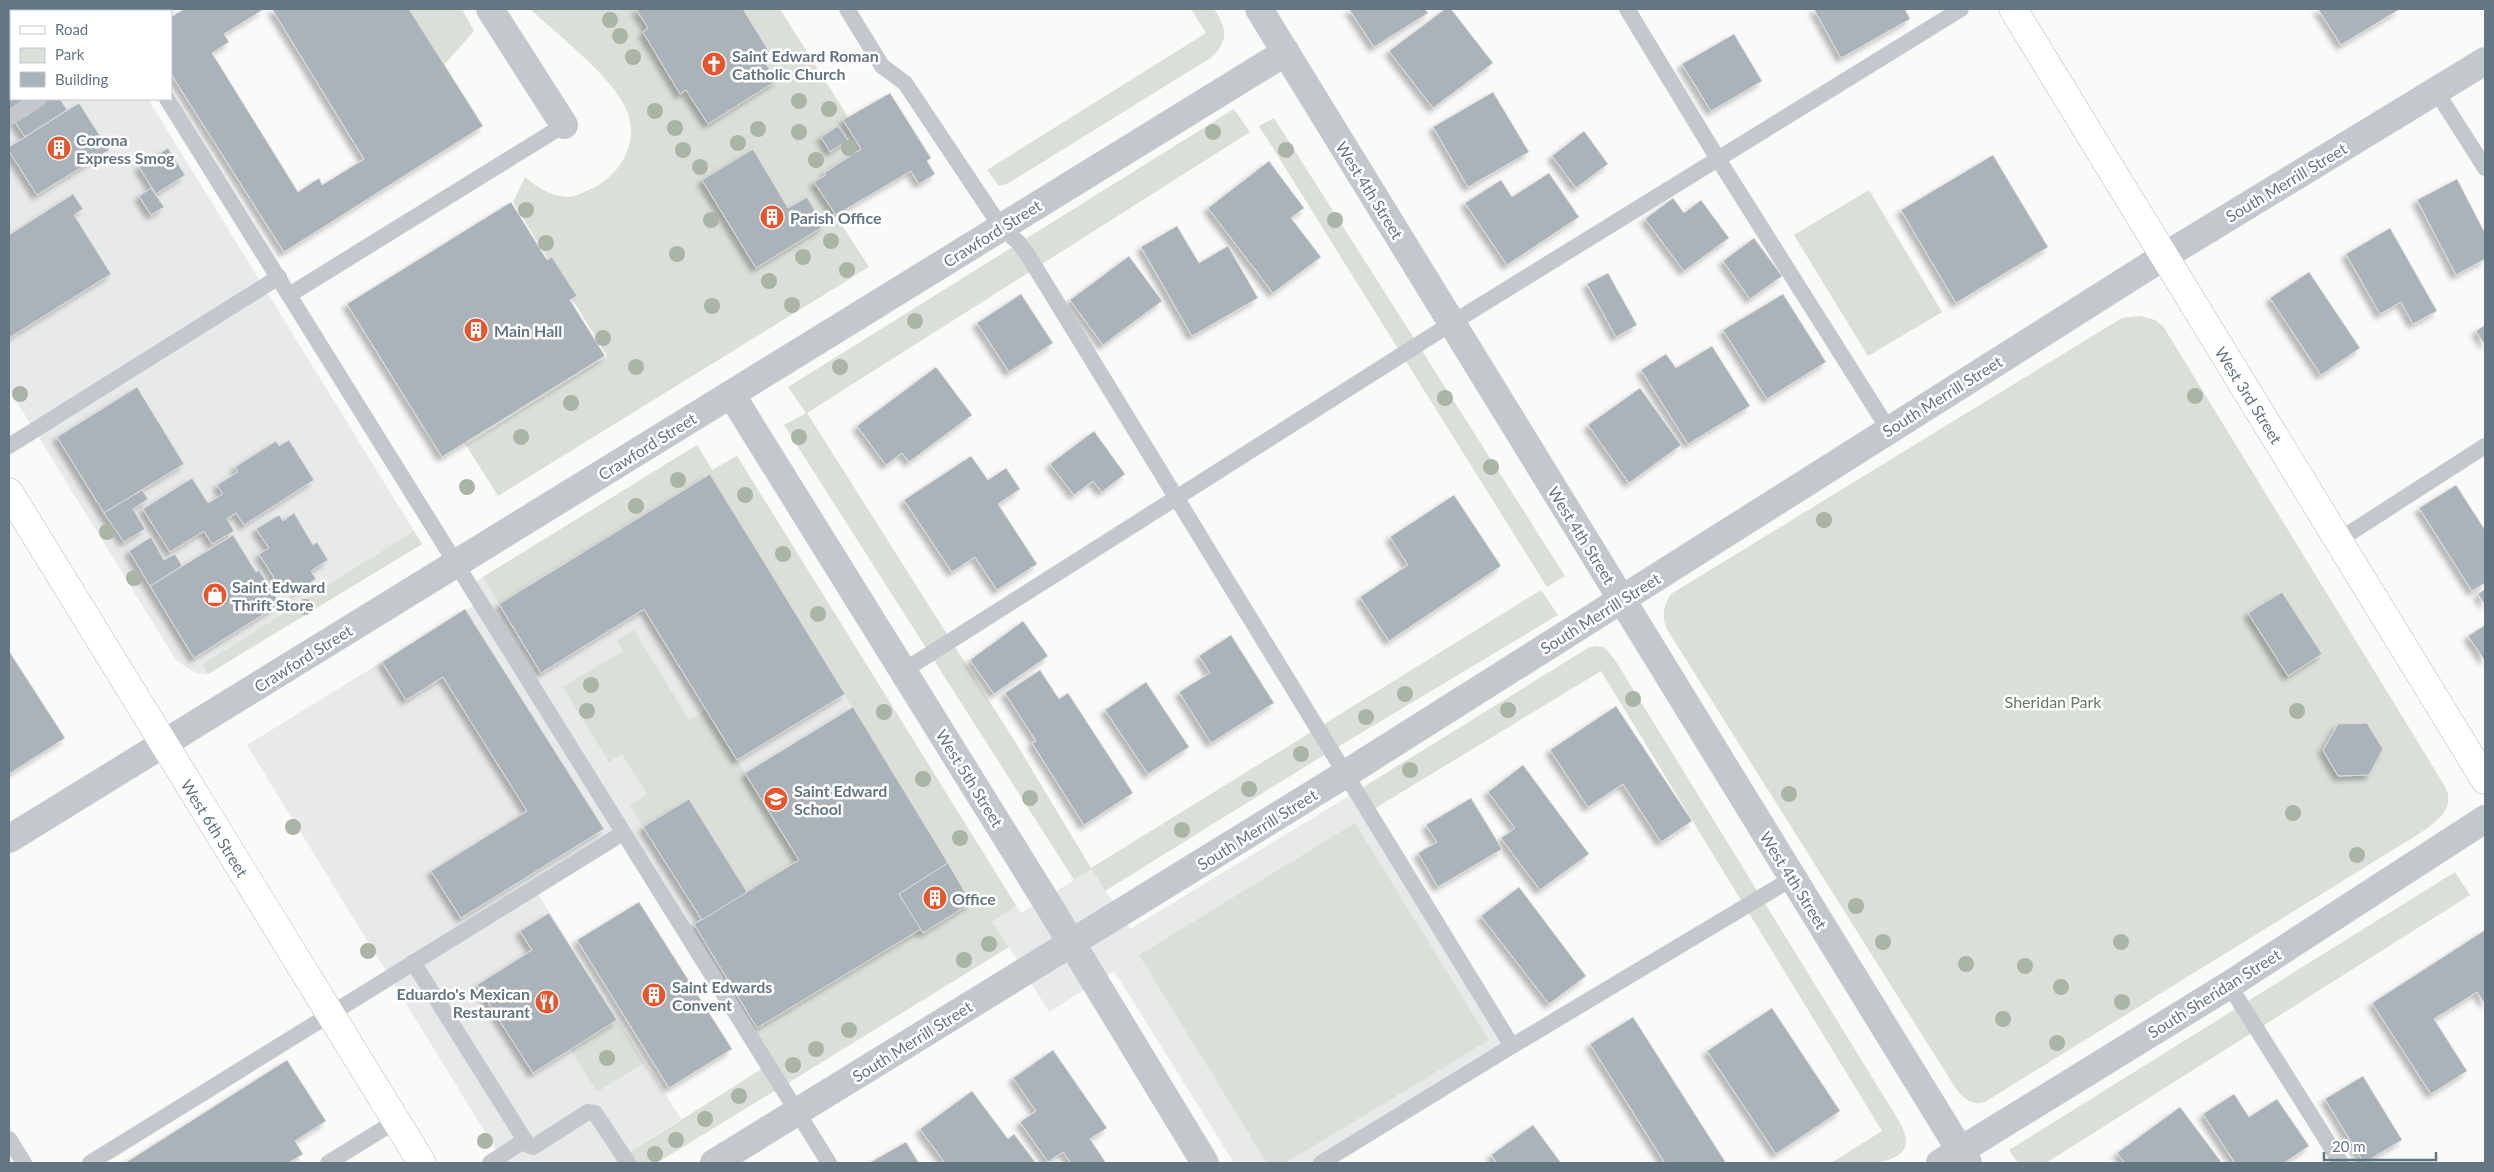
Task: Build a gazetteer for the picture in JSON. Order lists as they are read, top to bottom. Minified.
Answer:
{"streets":{"street":["South Merrill Street","West 4th Street","Crawford Street","West 3rd Street","West 5th Street","West 6th Street","South Sheridan Street"]},"crossings":[["South Merrill Street","West 4th Street"],["South Merrill Street","West 3rd Street"],["South Merrill Street","West 5th Street"],["West 4th Street","Crawford Street"],["West 4th Street","South Sheridan Street"],["Crawford Street","West 5th Street"],["Crawford Street","West 6th Street"]],"parks":["Sheridan Park"],"places":{"church":["Saint Edward Roman Catholic Church"],"building":["Corona Express Smog","Parish Office","Main Hall","Office","Saint Edwards Convent"],"shop":["Saint Edward Thrift Store"],"school or university":["Saint Edward School"],"restaurant":["Eduardo's Mexican Restaurant"]},"legend":["Road","Park","Building"],"scale_bar":"20 m"}
